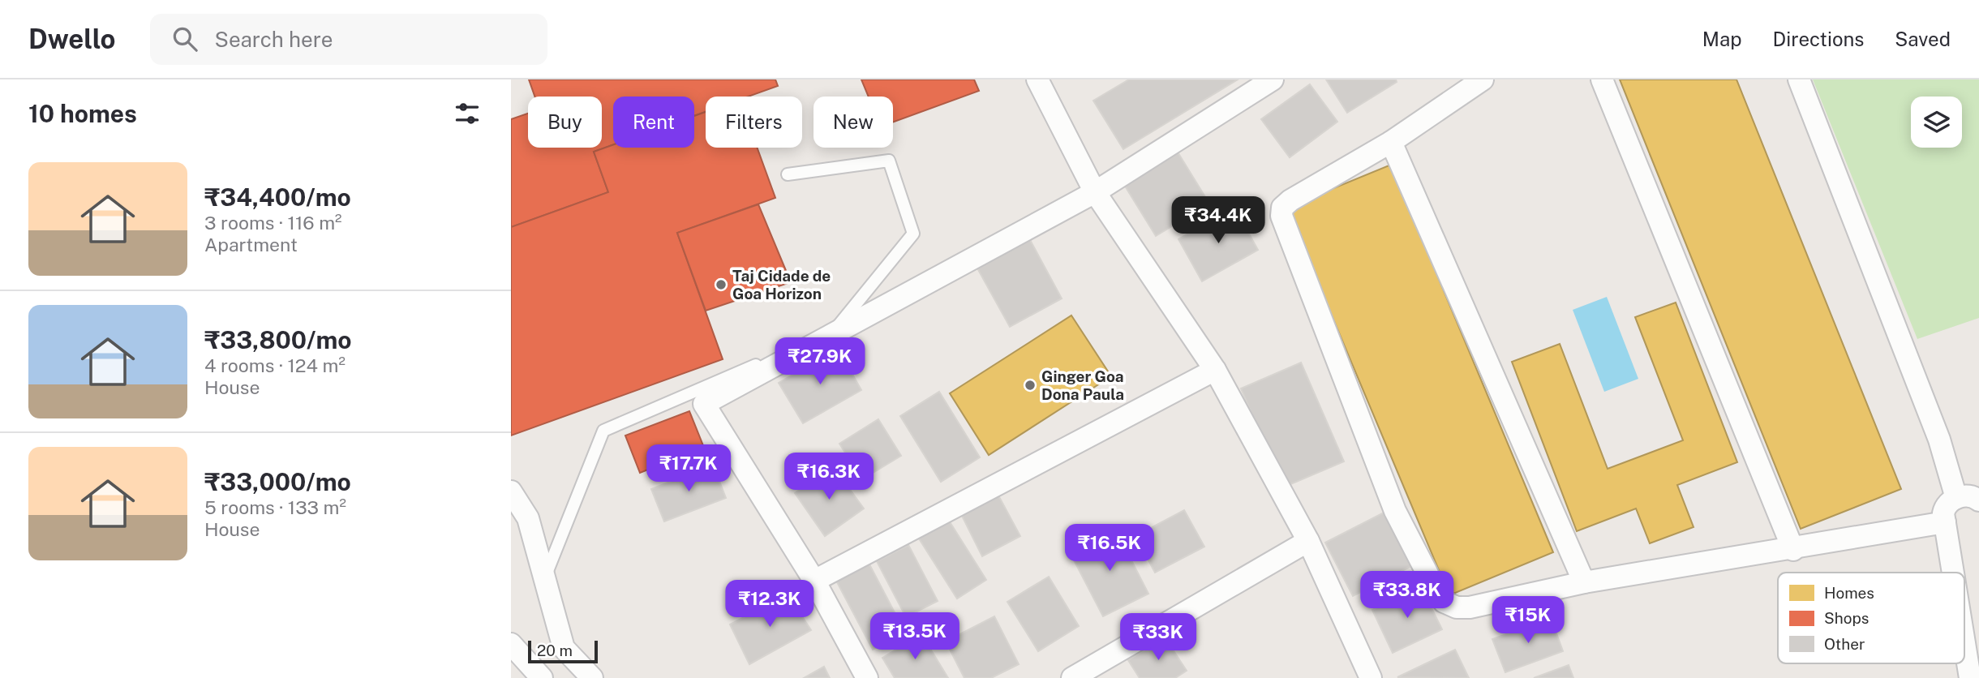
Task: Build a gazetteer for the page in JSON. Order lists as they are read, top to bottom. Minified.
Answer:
{"places":["Taj Cidade de Goa Horizon","Ginger Goa Dona Paula"],"legend":["Homes","Shops","Other"],"scale_bar":"20 m","page":{"header":"Dwello","search":"Search here","nav":["Map","Directions","Saved"],"heading":"10 homes","chip":["Buy","Rent","Filters","New"],"list":[{"name":"₹34,400/mo","note":"3 rooms · 116 m² · Apartment"},{"name":"₹33,800/mo","note":"4 rooms · 124 m² · House"},{"name":"₹33,000/mo","note":"5 rooms · 133 m² · House"}],"price":["₹34.4K","₹27.9K","₹17.7K","₹16.3K","₹16.5K","₹33.8K","₹12.3K","₹15K","₹13.5K","₹33K"],"scale":"20 m"}}
